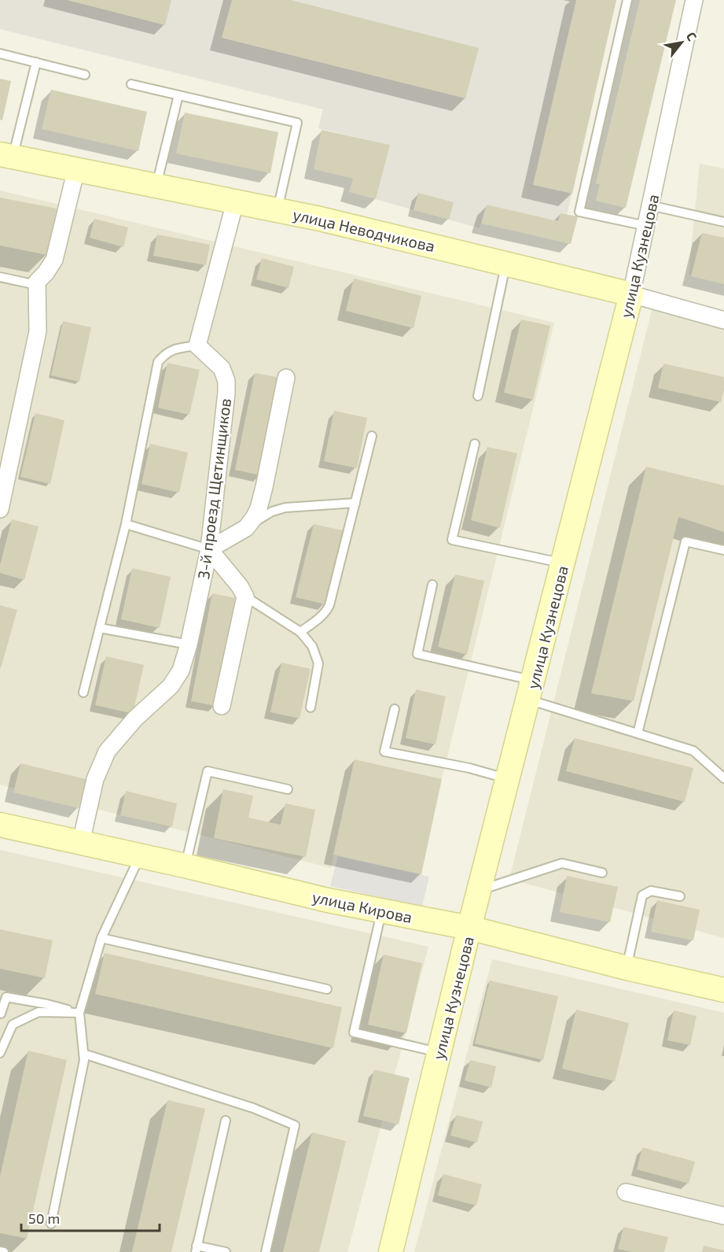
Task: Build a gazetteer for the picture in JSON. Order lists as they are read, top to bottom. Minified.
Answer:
{"streets":{"main road":["улица Неводчикова","улица Кузнецова","улица Кирова"],"street":["3-й проезд Щетинщиков"]},"crossings":[["улица Неводчикова","улица Кузнецова"],["улица Кузнецова","улица Кирова"],["3-й проезд Щетинщиков","улица Кирова"]],"scale_bar":"50 m","north":"top right"}
